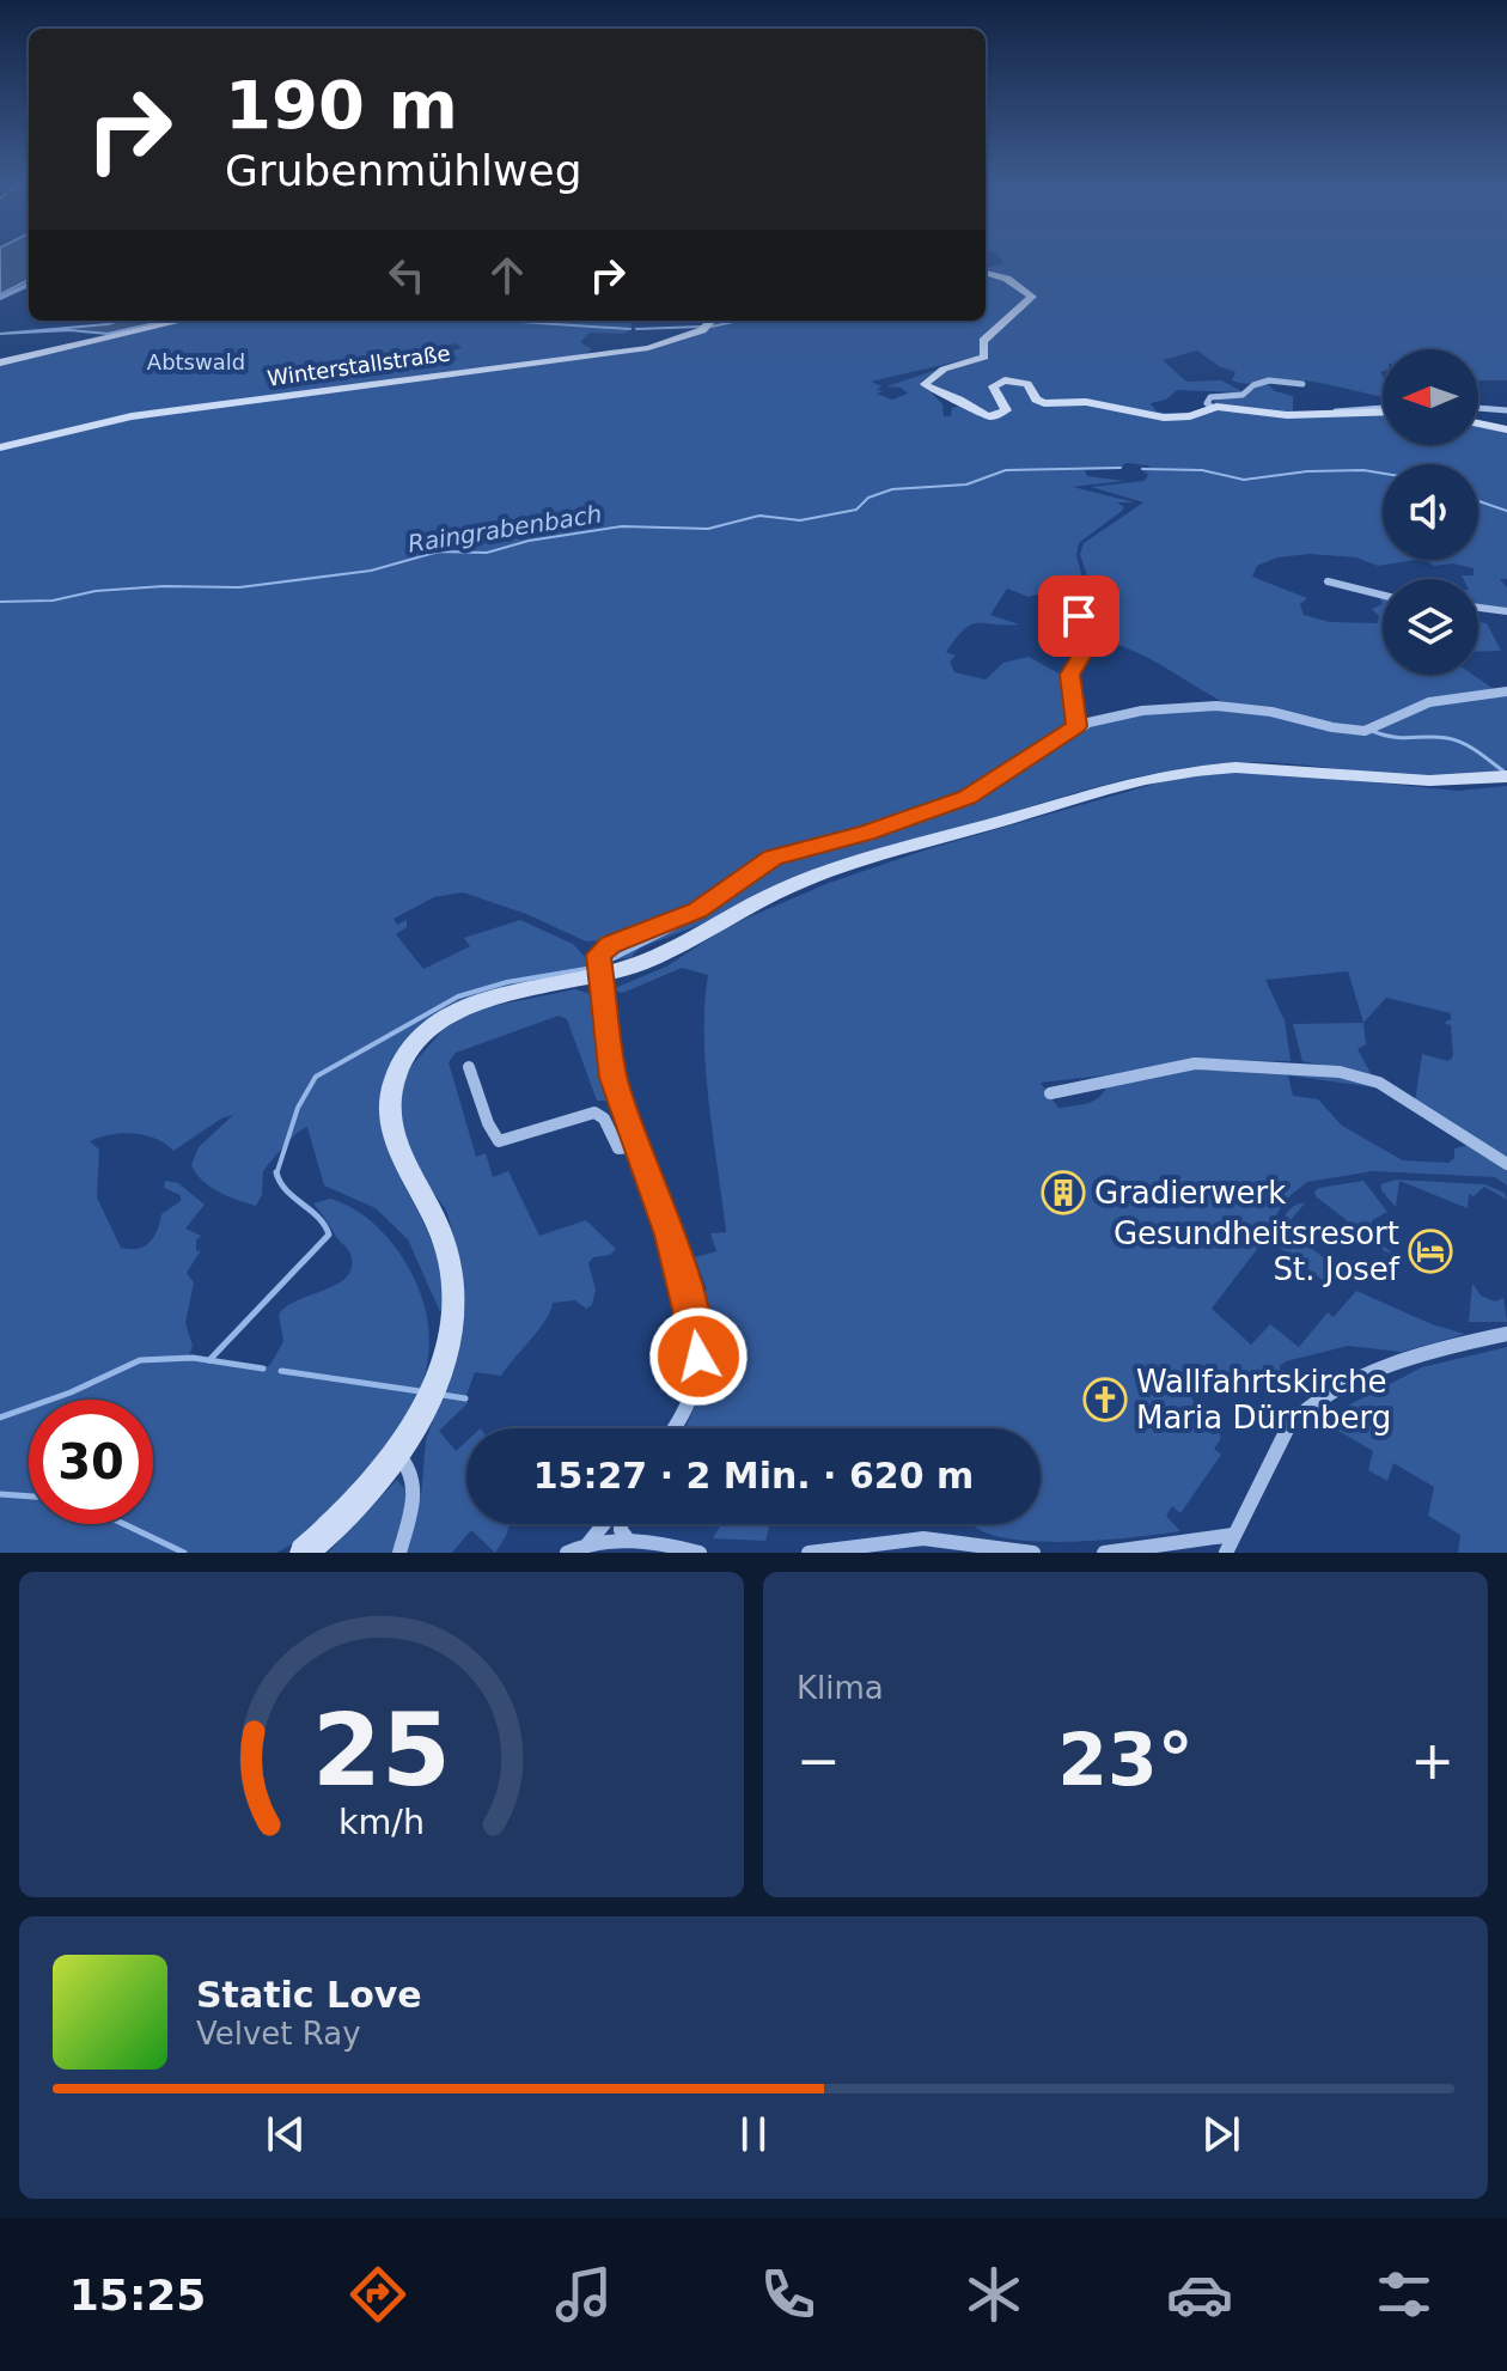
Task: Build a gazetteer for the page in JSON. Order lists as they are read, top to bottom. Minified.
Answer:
{"streets":{"street":["Winterstallstraße"]},"water":["Raingrabenbach"],"parks":["Abtswald"],"places":{"building":["Gradierwerk"],"hotel":["Gesundheitsresort St. Josef"],"church":["Wallfahrtskirche Maria Dürrnberg"]},"north":"left","page":{"turn":["190 m","Grubenmühlweg"],"limit":"30","trip":"15:27 · 2 Min. · 620 m","tile":"Klima","heat":["−","23°","+"],"song":["Static Love","Velvet Ray"],"tabs":"15:25","gauge":["25","km/h"]}}
